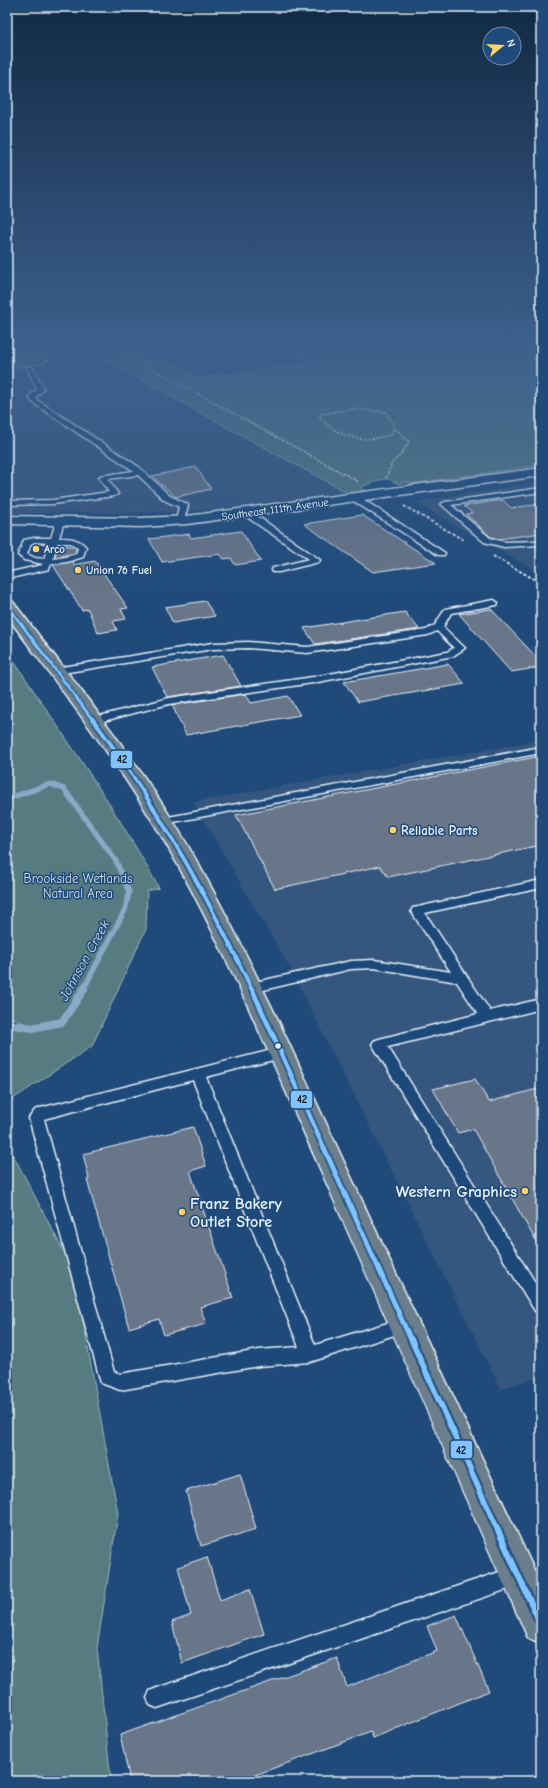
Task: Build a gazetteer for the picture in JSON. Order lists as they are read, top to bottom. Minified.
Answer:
{"streets":{"street":["Southeast 111th Avenue"]},"water":["Johnson Creek"],"parks":["Brookside Wetlands Natural Area"],"places":["Arco","Union 76 Fuel","Reliable Parts","Western Graphics","Franz Bakery Outlet Store"],"lines":["transit line 42"],"north":"right"}
